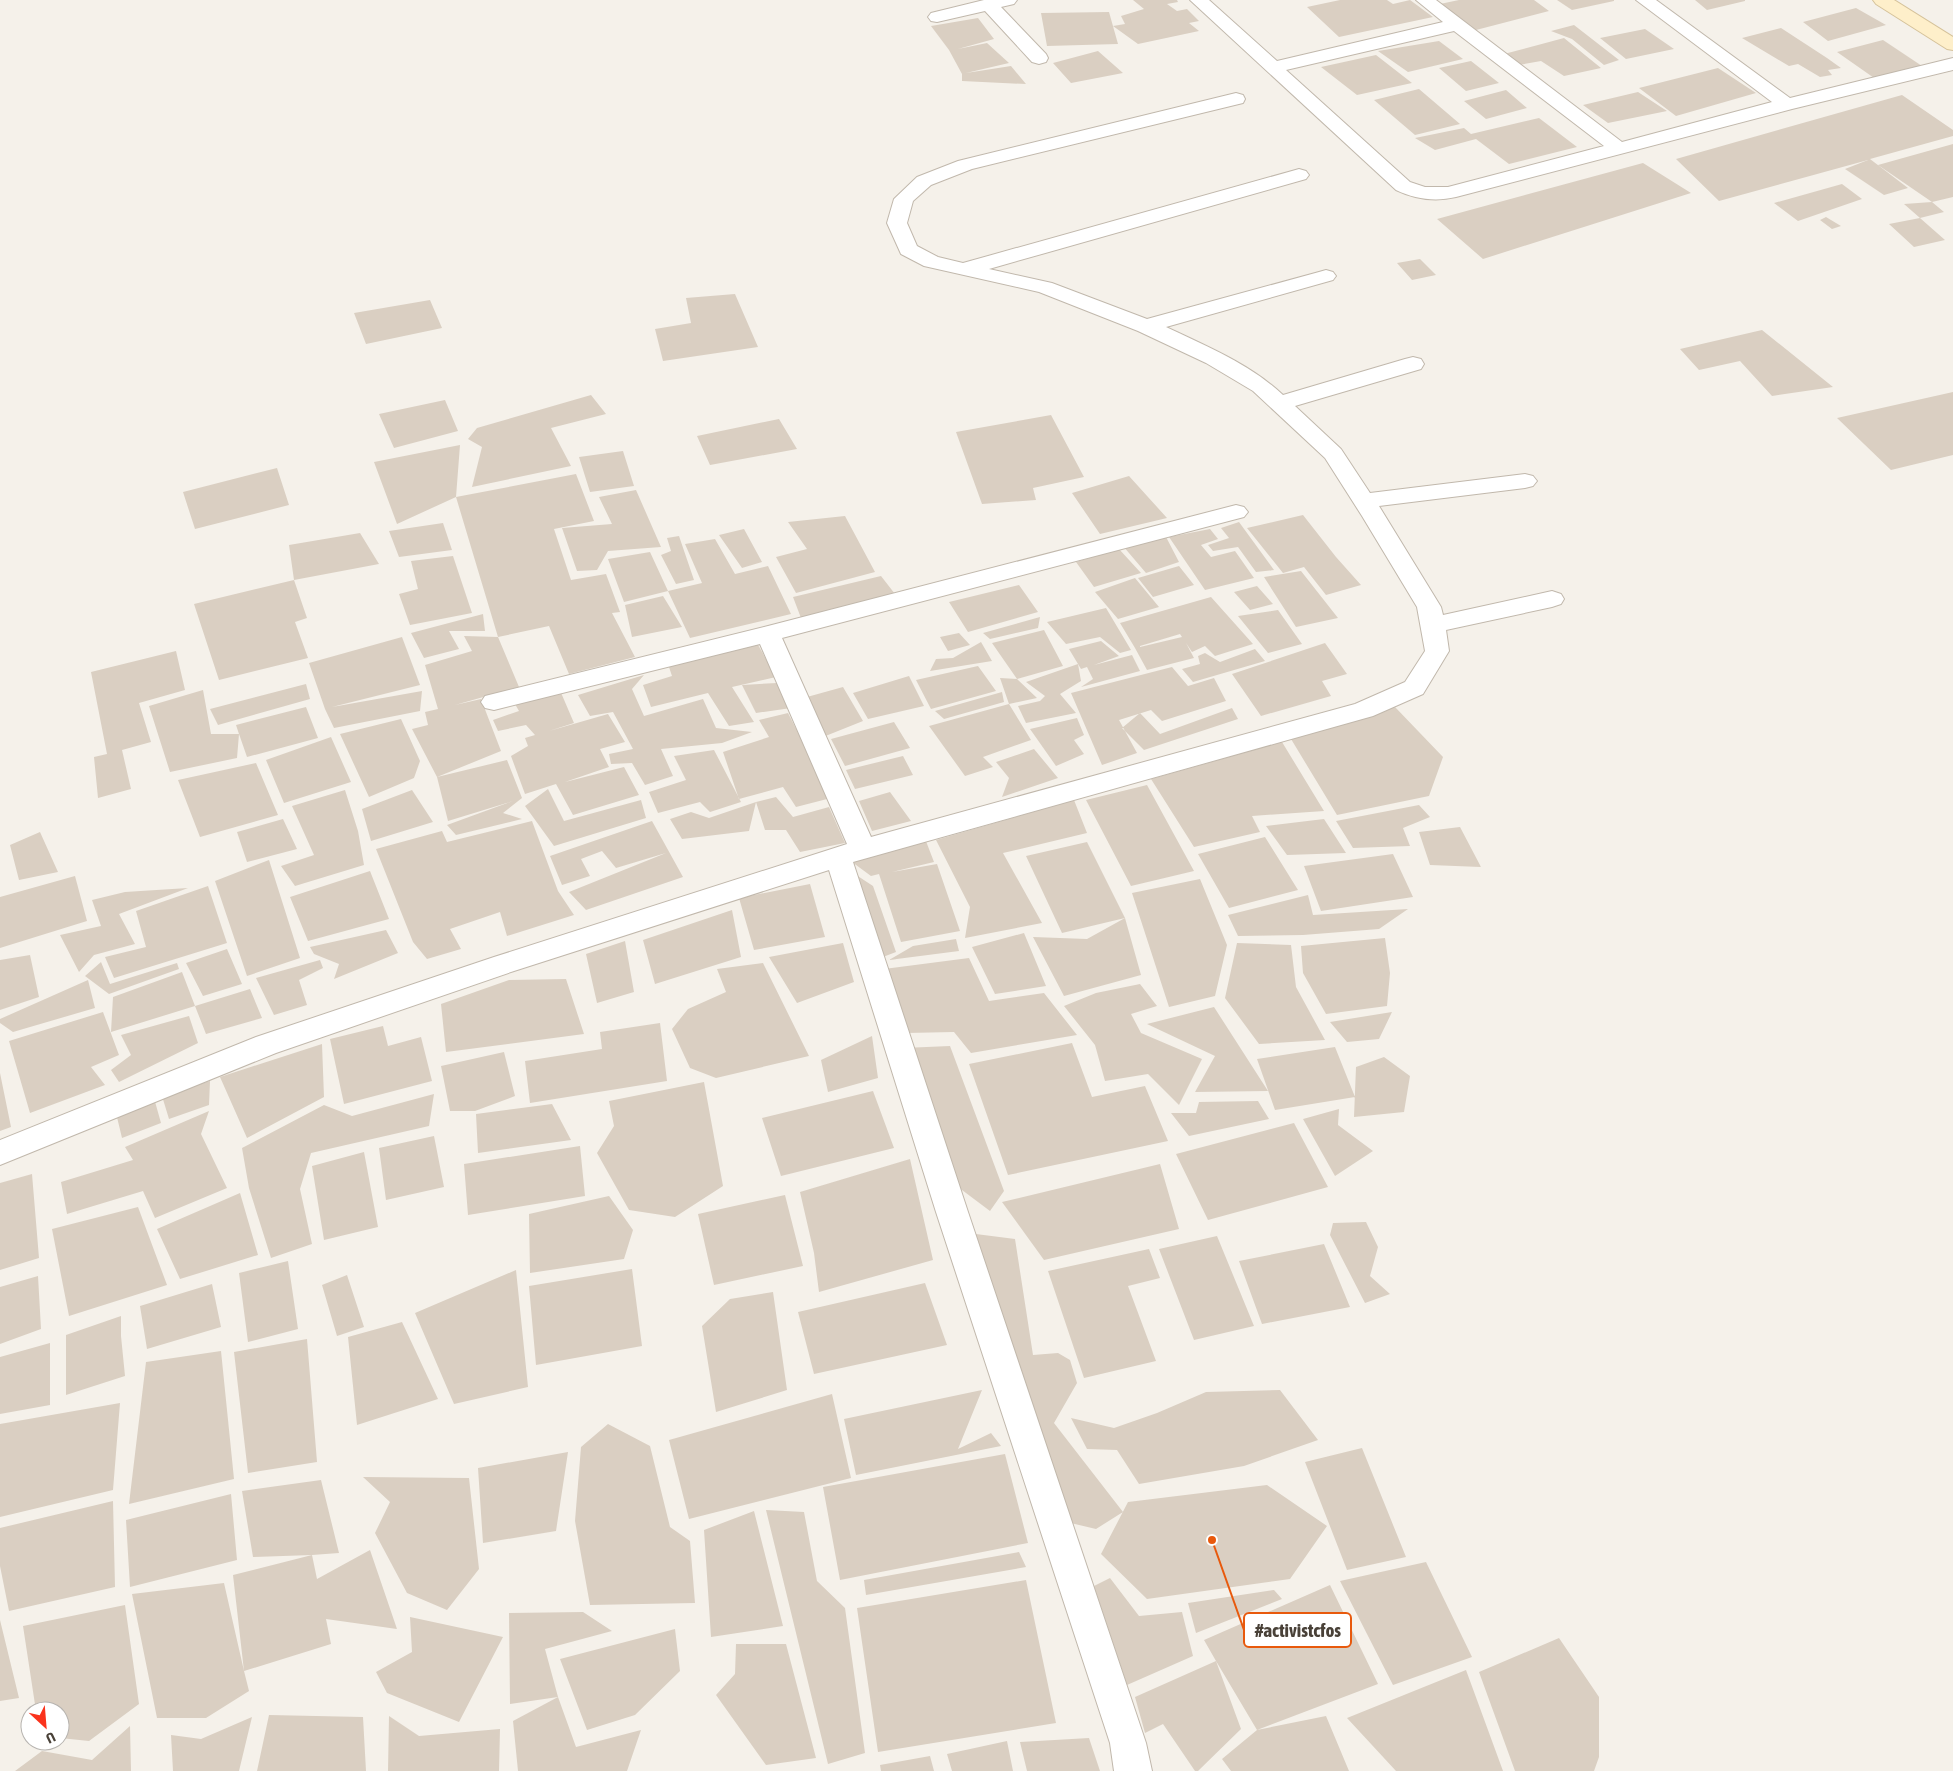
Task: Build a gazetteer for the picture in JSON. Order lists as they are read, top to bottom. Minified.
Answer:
{"places":["#activistcfos"],"north":"bottom right"}
